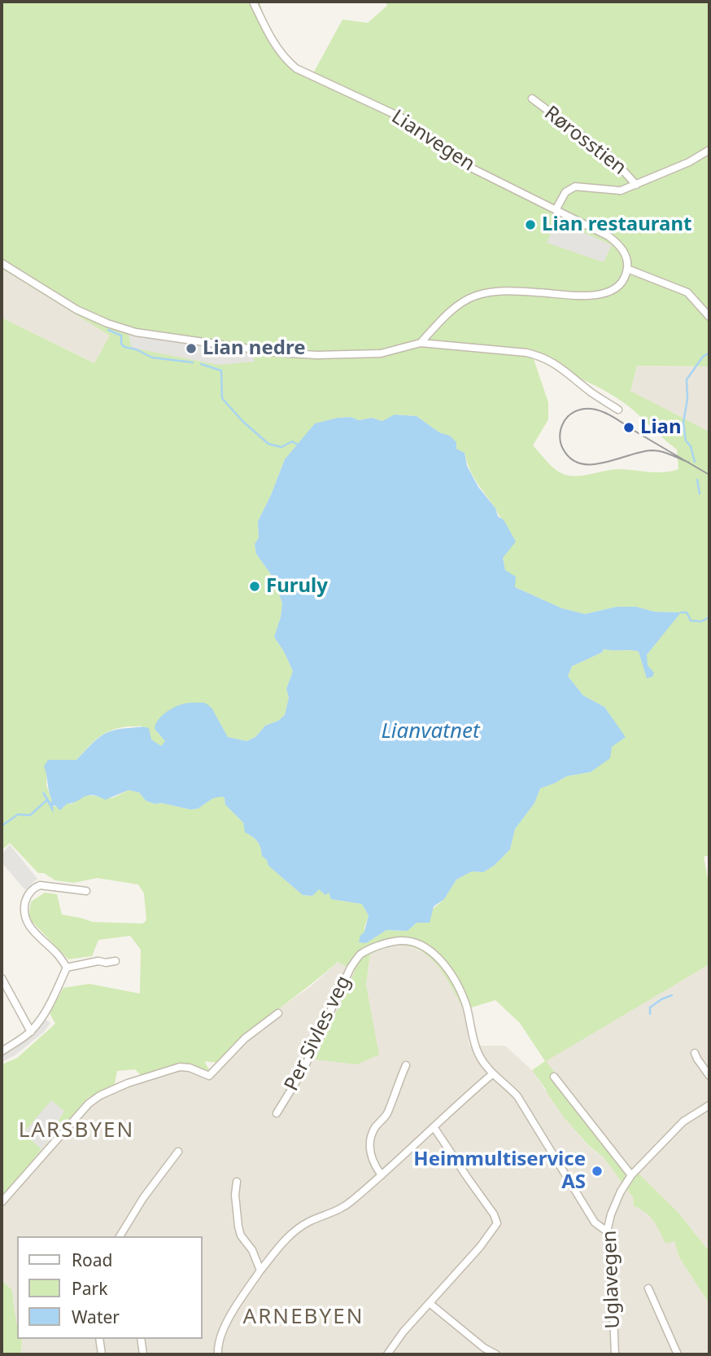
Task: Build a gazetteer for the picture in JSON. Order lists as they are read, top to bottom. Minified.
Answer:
{"streets":{"street":["Lianvegen","Rørosstien","Per Sivles veg","Uglavegen"]},"districts":["LARSBYEN","ARNEBYEN"],"water":["Lianvatnet"],"places":["Lian restaurant","Lian nedre","Lian","Furuly","Heimmultiservice AS"],"legend":["Road","Park","Water"]}
